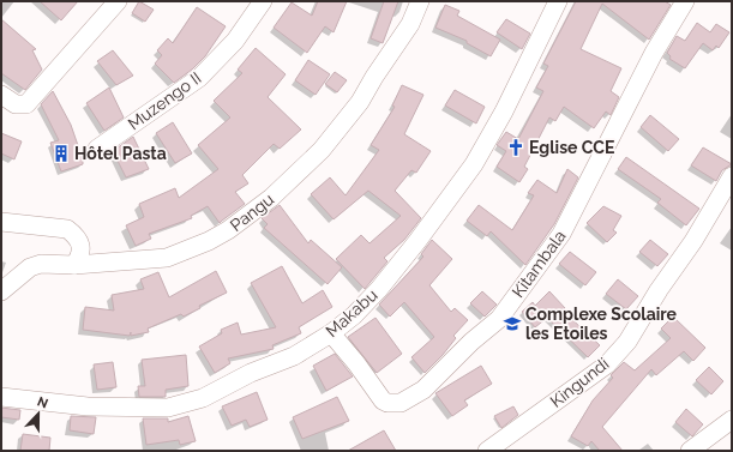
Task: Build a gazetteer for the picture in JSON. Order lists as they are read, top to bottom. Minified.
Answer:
{"streets":{"street":["Muzengo II","Pangu","Kitambala","Makabu","Kingundi"]},"crossings":[["Kitambala","Makabu"]],"places":{"church":["Eglise CCE"],"building":["Hôtel Pasta"],"school or university":["Complexe Scolaire les Etoiles"]},"north":"top"}
